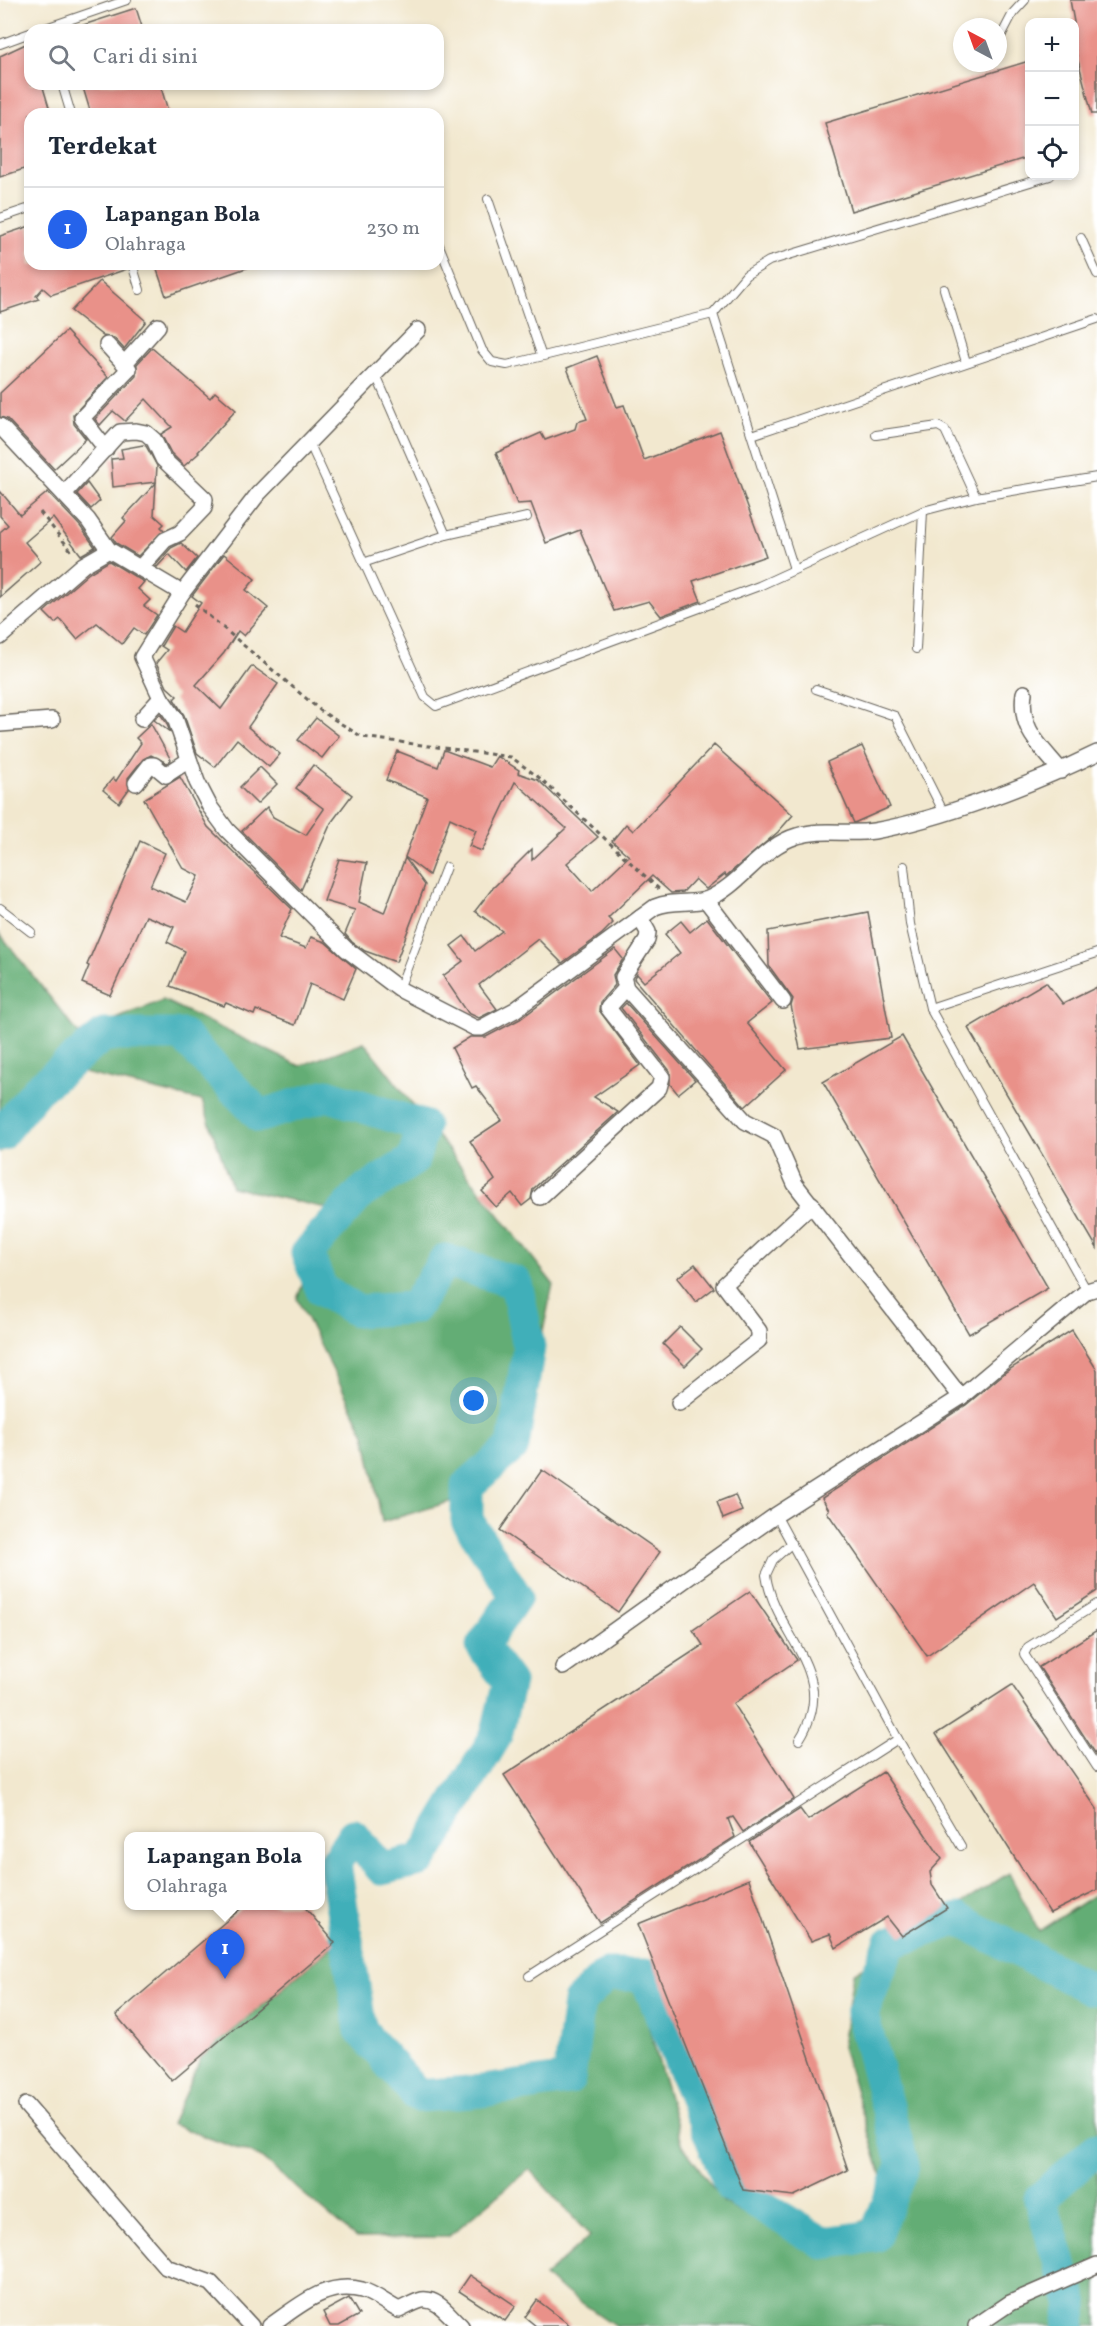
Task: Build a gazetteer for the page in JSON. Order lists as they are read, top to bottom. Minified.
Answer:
{"north":"top left","page":{"map_buttons":["+","−"],"search":"Cari di sini","heading":"Terdekat","list":[{"mark":"1","name":"Lapangan Bola","note":"Olahraga","value":"230 m"}],"popup":["Lapangan Bola","Olahraga"],"pins":"1"}}
